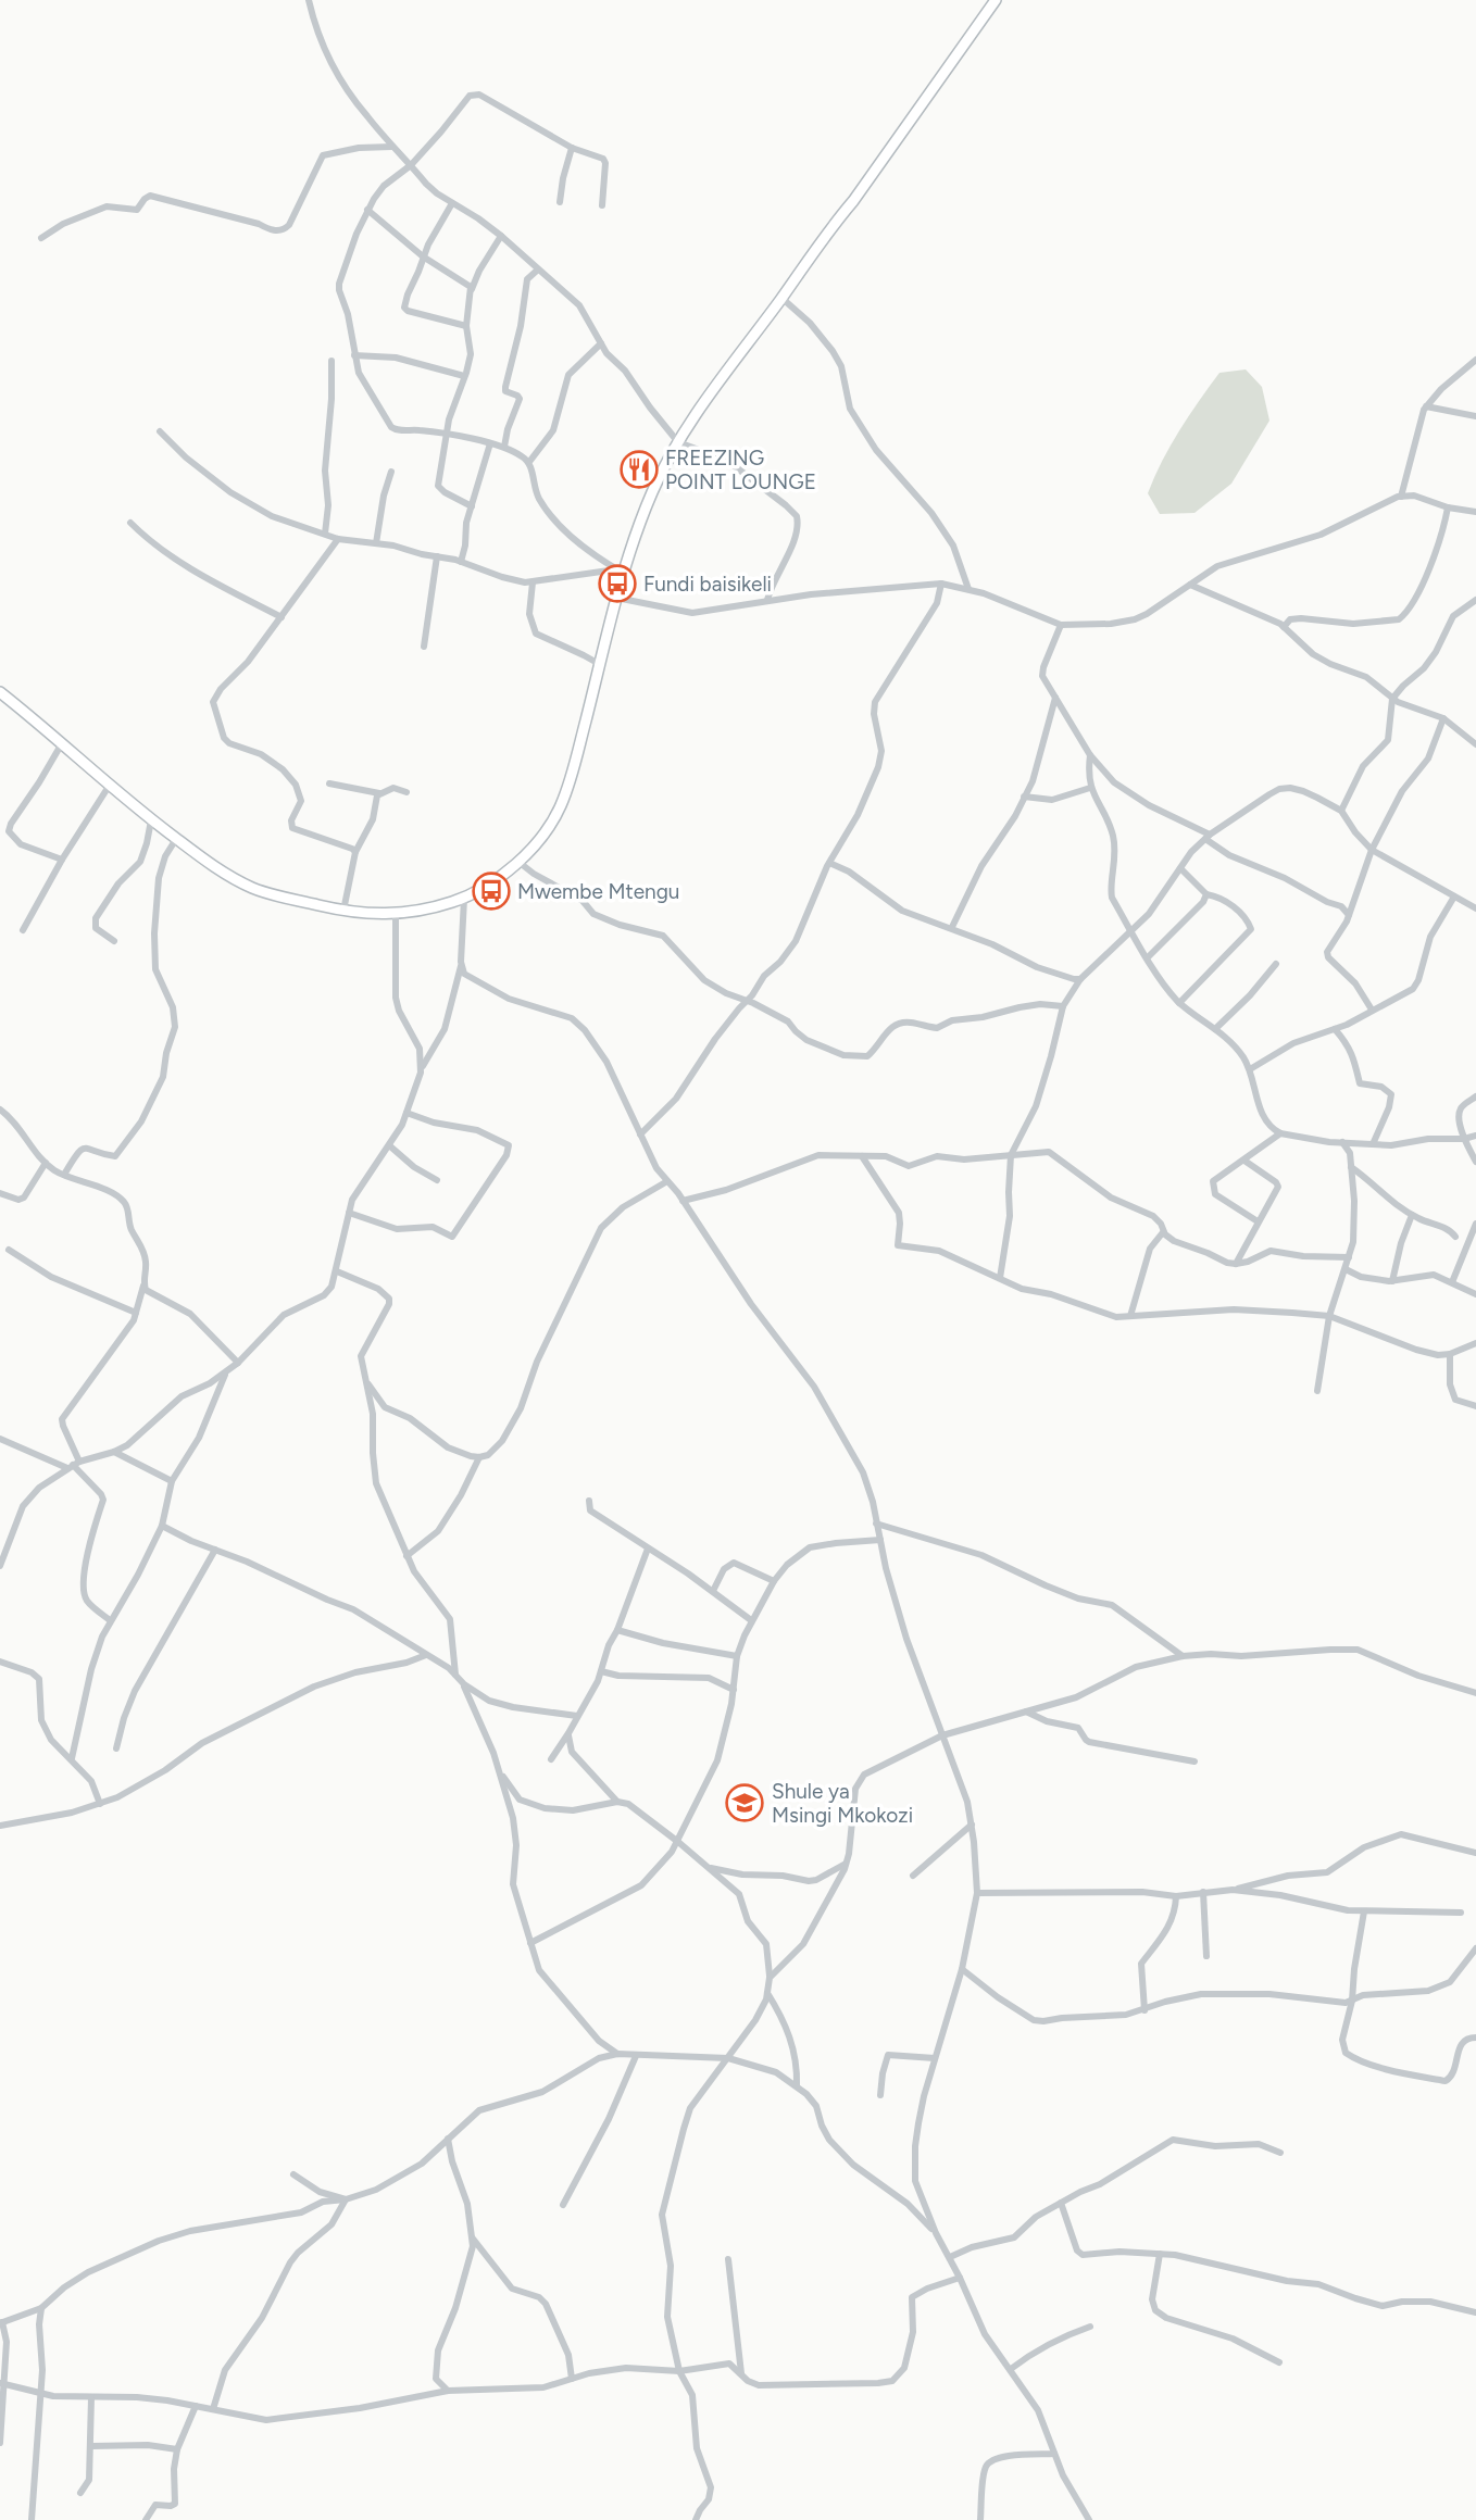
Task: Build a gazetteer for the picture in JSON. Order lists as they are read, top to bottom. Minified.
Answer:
{"places":{"restaurant":["FREEZING POINT LOUNGE"],"bus stop":["Fundi baisikeli","Mwembe Mtengu"],"school or university":["Shule ya Msingi Mkokozi"]}}
